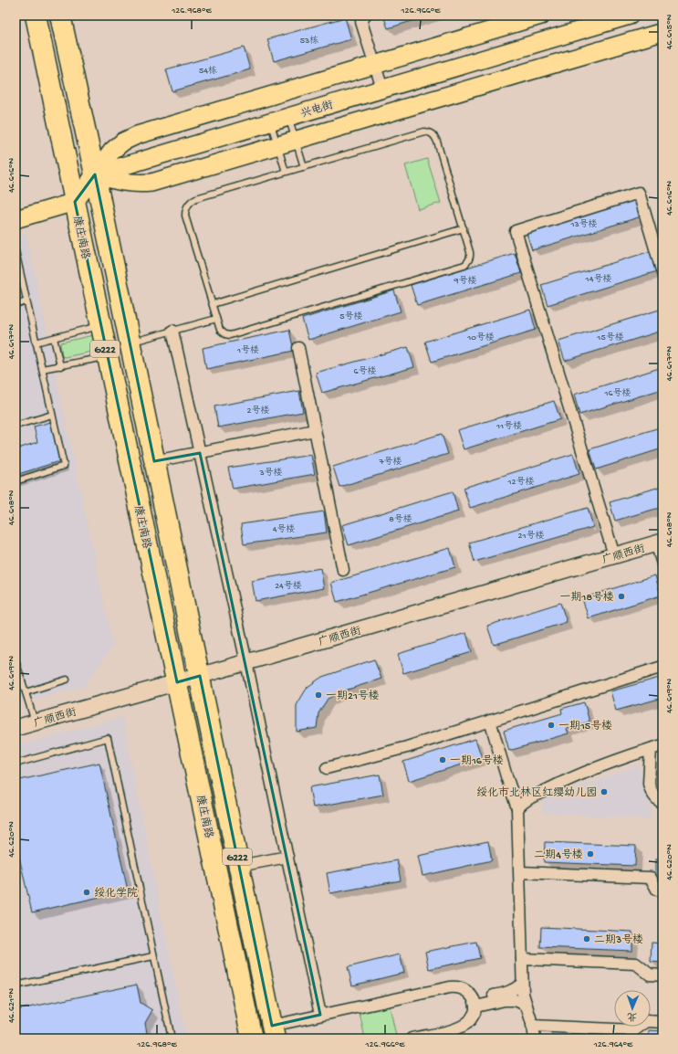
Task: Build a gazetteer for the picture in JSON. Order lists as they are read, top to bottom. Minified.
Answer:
{"streets":{"highway":["康庄南路","G222"],"main road":["兴电街","广顺西街"]},"crossings":[["兴电街","康庄南路"],["康庄南路","广顺西街"]],"places":["一期18号楼","一期21号楼","一期15号楼","一期16号楼","绥化市北林区红缨幼儿园","二期4号楼","绥化学院","二期3号楼"],"house_numbers":["53栋","54栋","13号楼","14号楼","9号楼","5号楼","10号楼","15号楼","1号楼","6号楼","16号楼","2号楼","11号楼","7号楼","3号楼","12号楼","8号楼","4号楼","21号楼","24号楼"],"north":"bottom","coordinates":["126.968°E","126.966°E","46.615°N","46.616°N","46.617°N","46.618°N","46.619°N","46.620°N","46.621°N","126.964°E"]}
